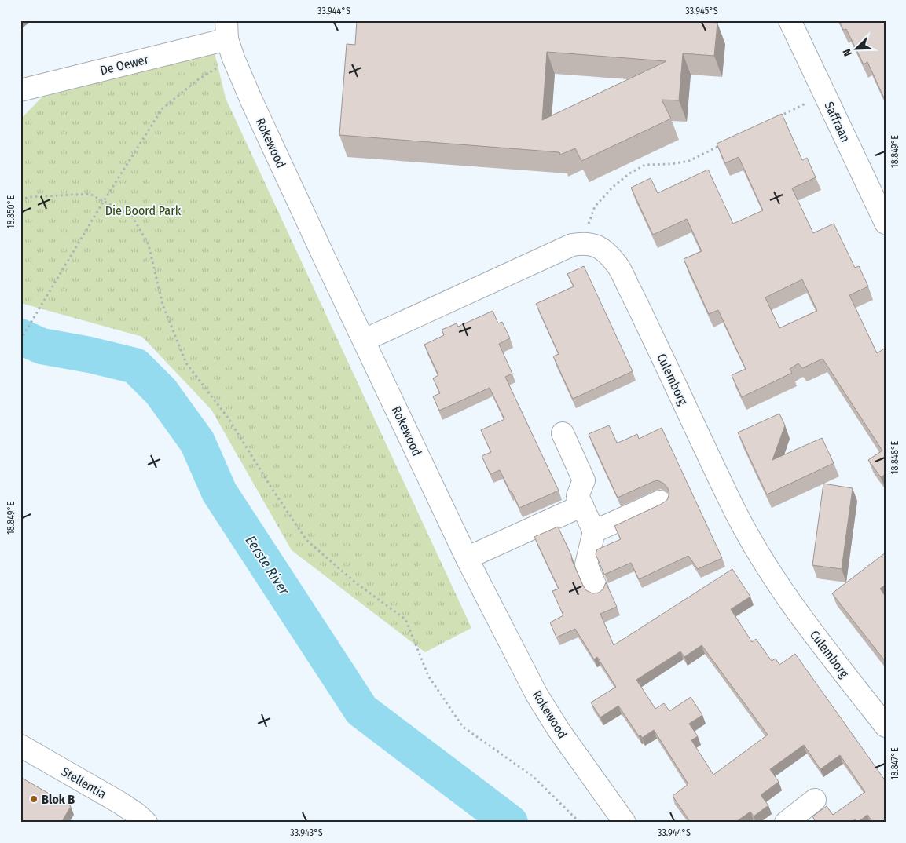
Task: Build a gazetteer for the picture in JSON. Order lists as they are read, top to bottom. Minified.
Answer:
{"streets":{"street":["De Oewer","Saffraan","Rokewood","Culemborg","Stellentia"]},"crossings":[["De Oewer","Rokewood"],["Rokewood","Culemborg"]],"water":["Eerste River"],"parks":["Die Boord Park"],"places":["Blok B"],"north":"bottom left","coordinates":["33.944°S","33.945°S","18.849°E","18.850°E","18.848°E","18.847°E","33.943°S"]}
